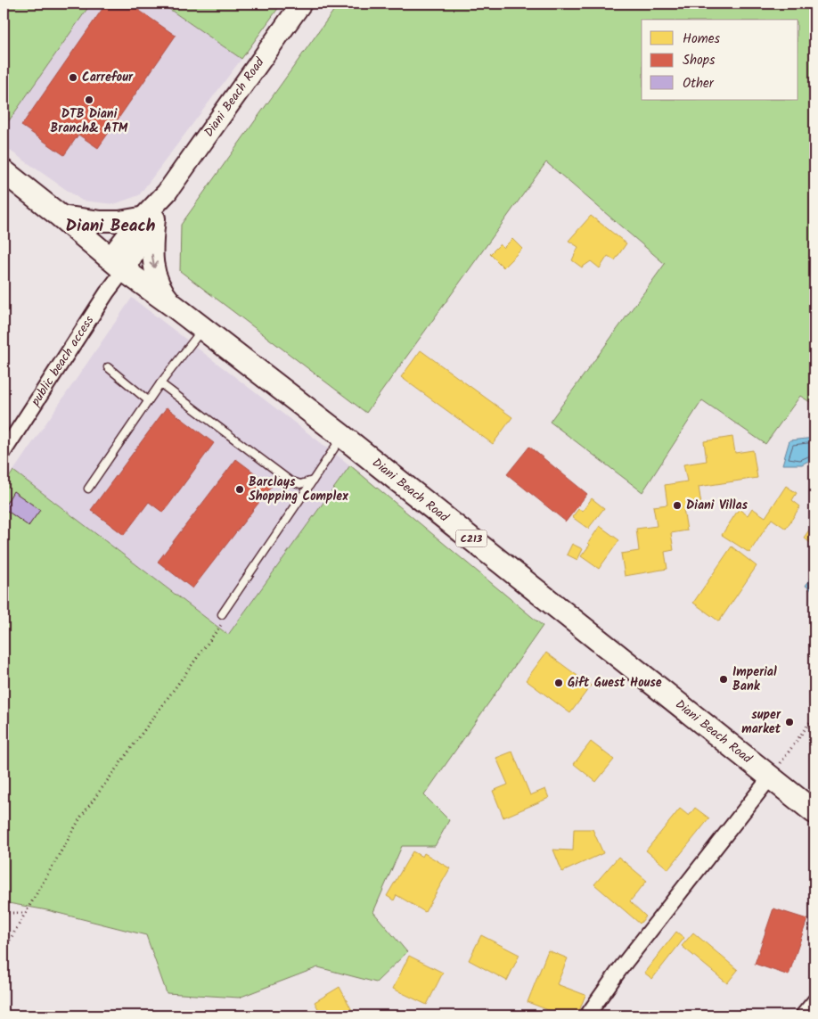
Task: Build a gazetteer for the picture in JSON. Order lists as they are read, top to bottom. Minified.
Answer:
{"streets":{"main road":["Diani Beach Road","C213"],"street":["public beach access"]},"crossings":[["Diani Beach Road","public beach access"]],"districts":["Diani Beach"],"places":["Carrefour","DTB Diani Branch& ATM","Barclays Shopping Complex","Diani Villas","Imperial Bank","Gift Guest House","super market"],"legend":["Homes","Shops","Other"]}
